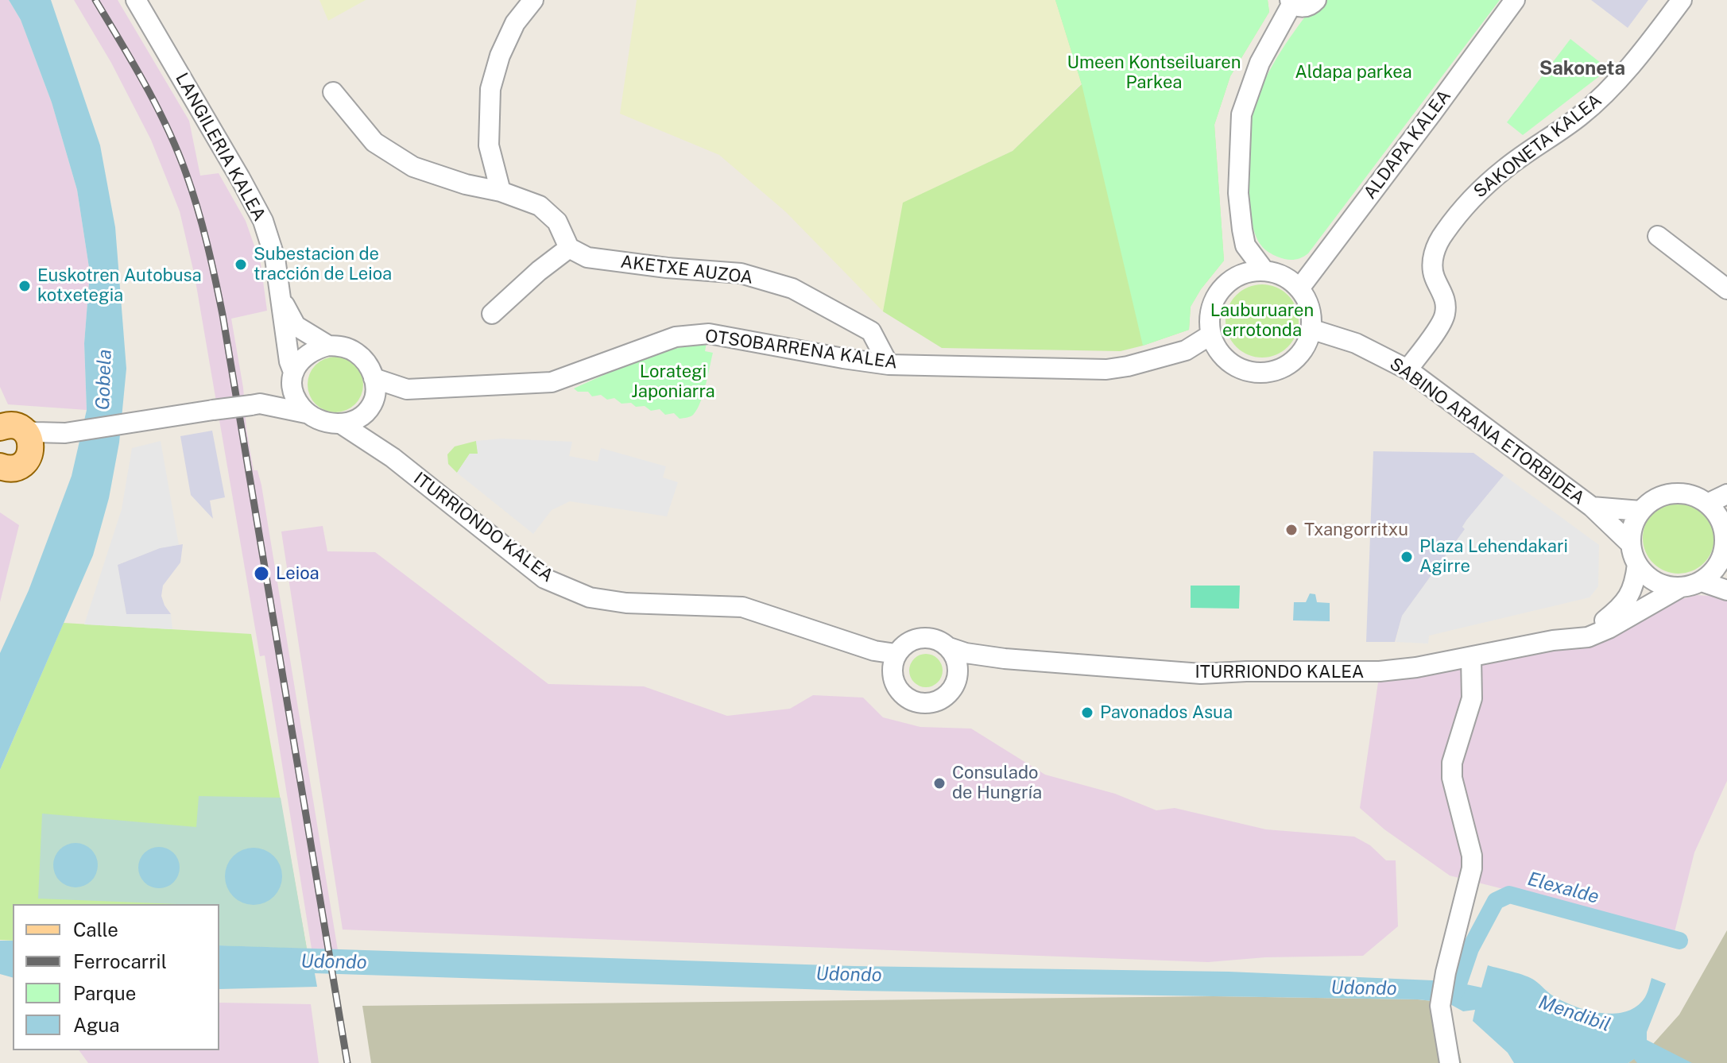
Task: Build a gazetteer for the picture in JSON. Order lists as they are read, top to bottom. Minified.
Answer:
{"streets":{"street":["ALDAPA KALEA","SAKONETA KALEA","LANGILERIA KALEA","AKETXE AUZOA","OTSOBARRENA KALEA","SABINO ARANA ETORBIDEA","ITURRIONDO KALEA"]},"crossings":[["ALDAPA KALEA","OTSOBARRENA KALEA"],["ALDAPA KALEA","SABINO ARANA ETORBIDEA"],["SAKONETA KALEA","SABINO ARANA ETORBIDEA"],["LANGILERIA KALEA","OTSOBARRENA KALEA"],["LANGILERIA KALEA","ITURRIONDO KALEA"],["AKETXE AUZOA","OTSOBARRENA KALEA"],["OTSOBARRENA KALEA","SABINO ARANA ETORBIDEA"],["OTSOBARRENA KALEA","ITURRIONDO KALEA"],["SABINO ARANA ETORBIDEA","ITURRIONDO KALEA"]],"districts":["Sakoneta"],"water":["Gobela","Elexalde","Udondo","Mendibil"],"parks":["Umeen Kontseiluaren Parkea","Aldapa parkea","Lauburuaren errotonda","Lorategi Japoniarra"],"places":["Subestacion de tracción de Leioa","Euskotren Autobusa kotxetegia","Txangorritxu","Plaza Lehendakari Agirre","Leioa","Pavonados Asua","Consulado de Hungría"],"legend":["Calle","Ferrocarril","Parque","Agua"]}
